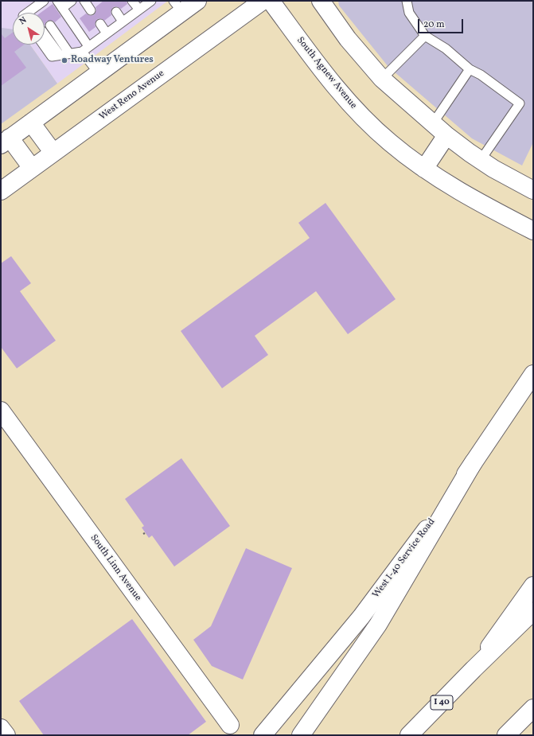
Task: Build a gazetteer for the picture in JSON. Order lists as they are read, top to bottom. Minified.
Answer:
{"streets":{"main road":["South Agnew Avenue","West Reno Avenue","West I-40 Service Road","South Linn Avenue","I 40"]},"places":["Roadway Ventures"],"scale_bar":"20 m","north":"top left"}
